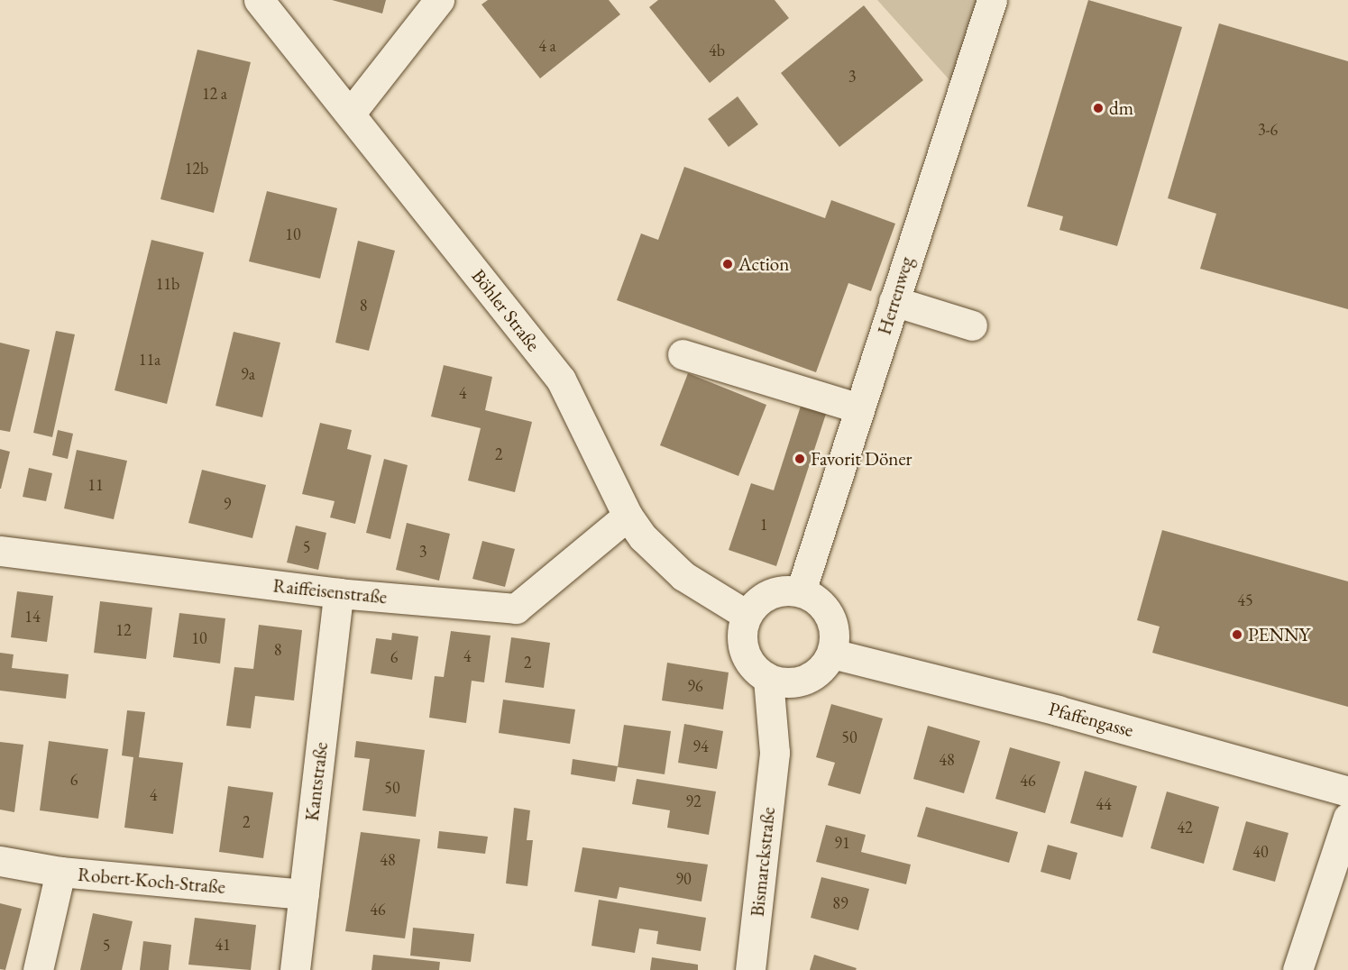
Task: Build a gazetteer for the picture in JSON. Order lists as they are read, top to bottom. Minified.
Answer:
{"streets":{"street":["Herrenweg","Böhler Straße","Raiffeisenstraße","Pfaffengasse","Kantstraße","Bismarckstraße","Robert-Koch-Straße"]},"crossings":[["Herrenweg","Böhler Straße"],["Herrenweg","Pfaffengasse"],["Herrenweg","Bismarckstraße"],["Böhler Straße","Raiffeisenstraße"],["Böhler Straße","Pfaffengasse"],["Böhler Straße","Bismarckstraße"],["Raiffeisenstraße","Kantstraße"],["Pfaffengasse","Bismarckstraße"],["Kantstraße","Robert-Koch-Straße"]],"places":["dm","Action","Favorit Döner","PENNY"],"house_numbers":["4 a","4b","3","12 a","3-6","12b","10","11b","8","11a","9a","4","2","11","9","1","5","3","45","14","12","10","8","4","6","2","96","50","94","48","6","46","50","4","92","44","2","42","91","40","48","90","89","46","41","5"]}
